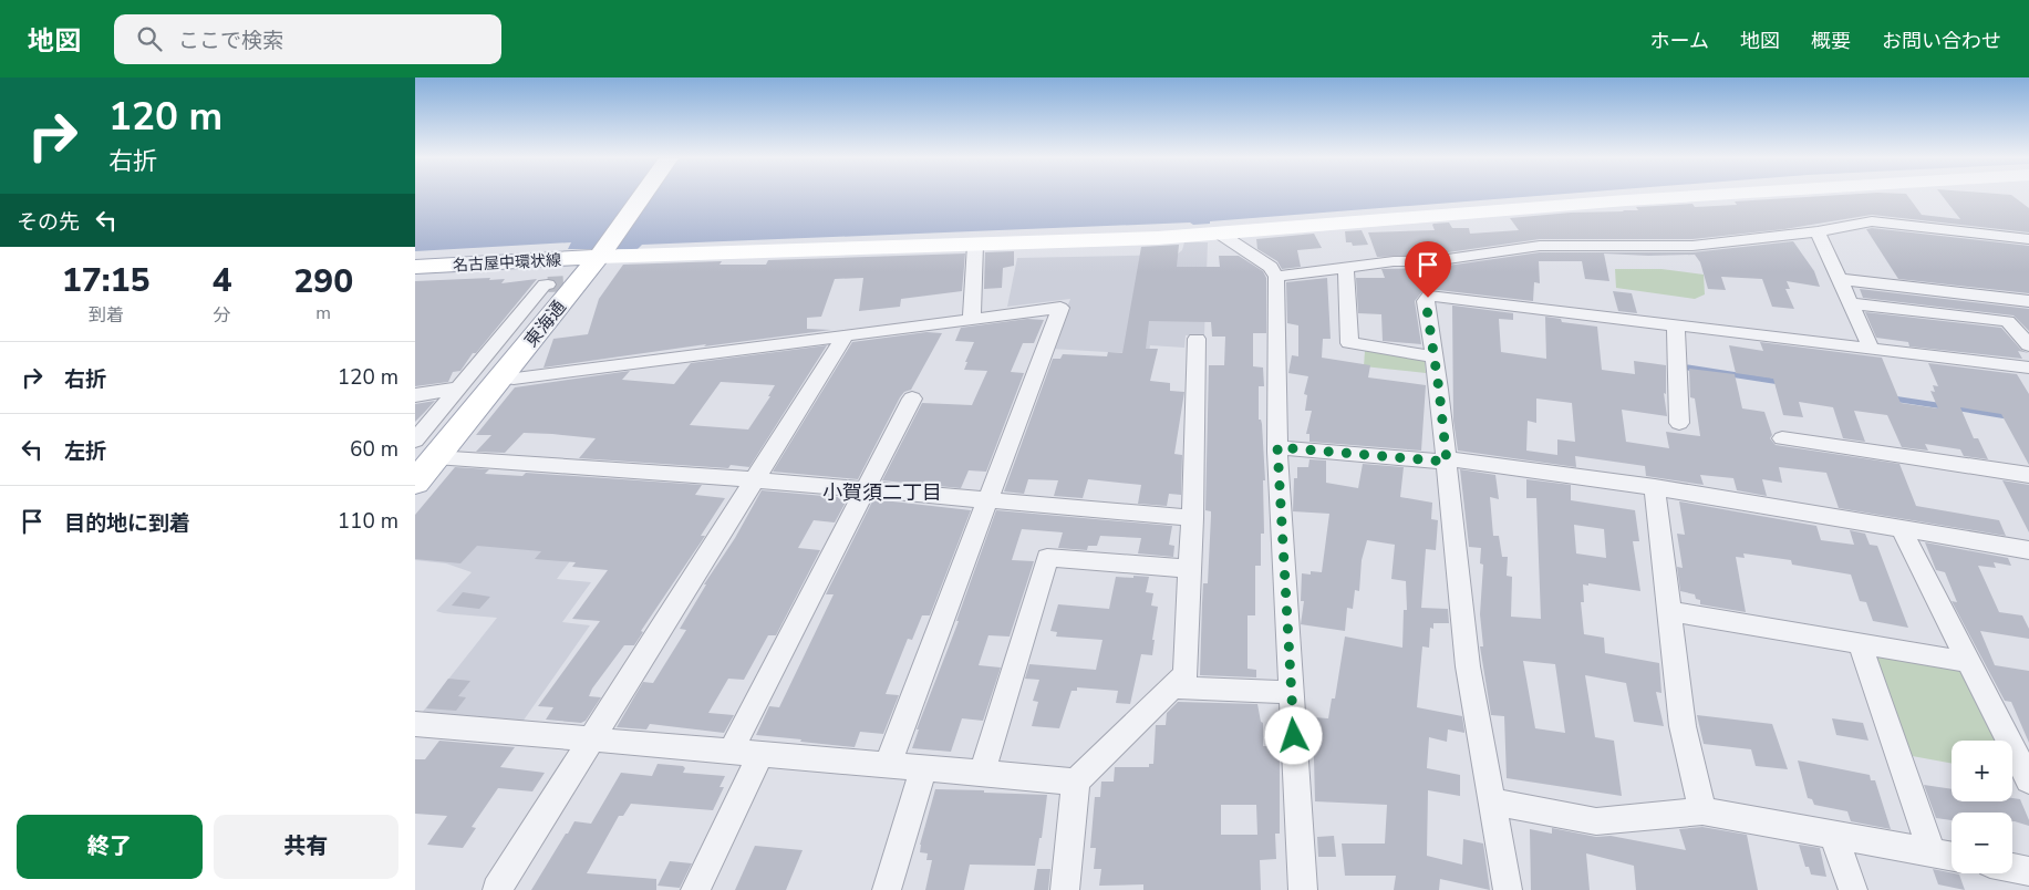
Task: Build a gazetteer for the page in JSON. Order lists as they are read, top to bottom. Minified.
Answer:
{"streets":{"main road":["名古屋中環状線","東海通"]},"crossings":[["名古屋中環状線","東海通"]],"districts":["小賀須二丁目"],"page":{"header":"地図","search":"ここで検索","nav":["ホーム","地図","概要","お問い合わせ"],"turn":["120 m","右折"],"then":"その先","eta":["17:15","到着","4","分","290","m"],"list":[{"name":"右折","value":"120 m"},{"name":"左折","value":"60 m"},{"name":"目的地に到着","value":"110 m"}],"map_buttons":["+","−"],"buttons":["終了","共有"]}}
